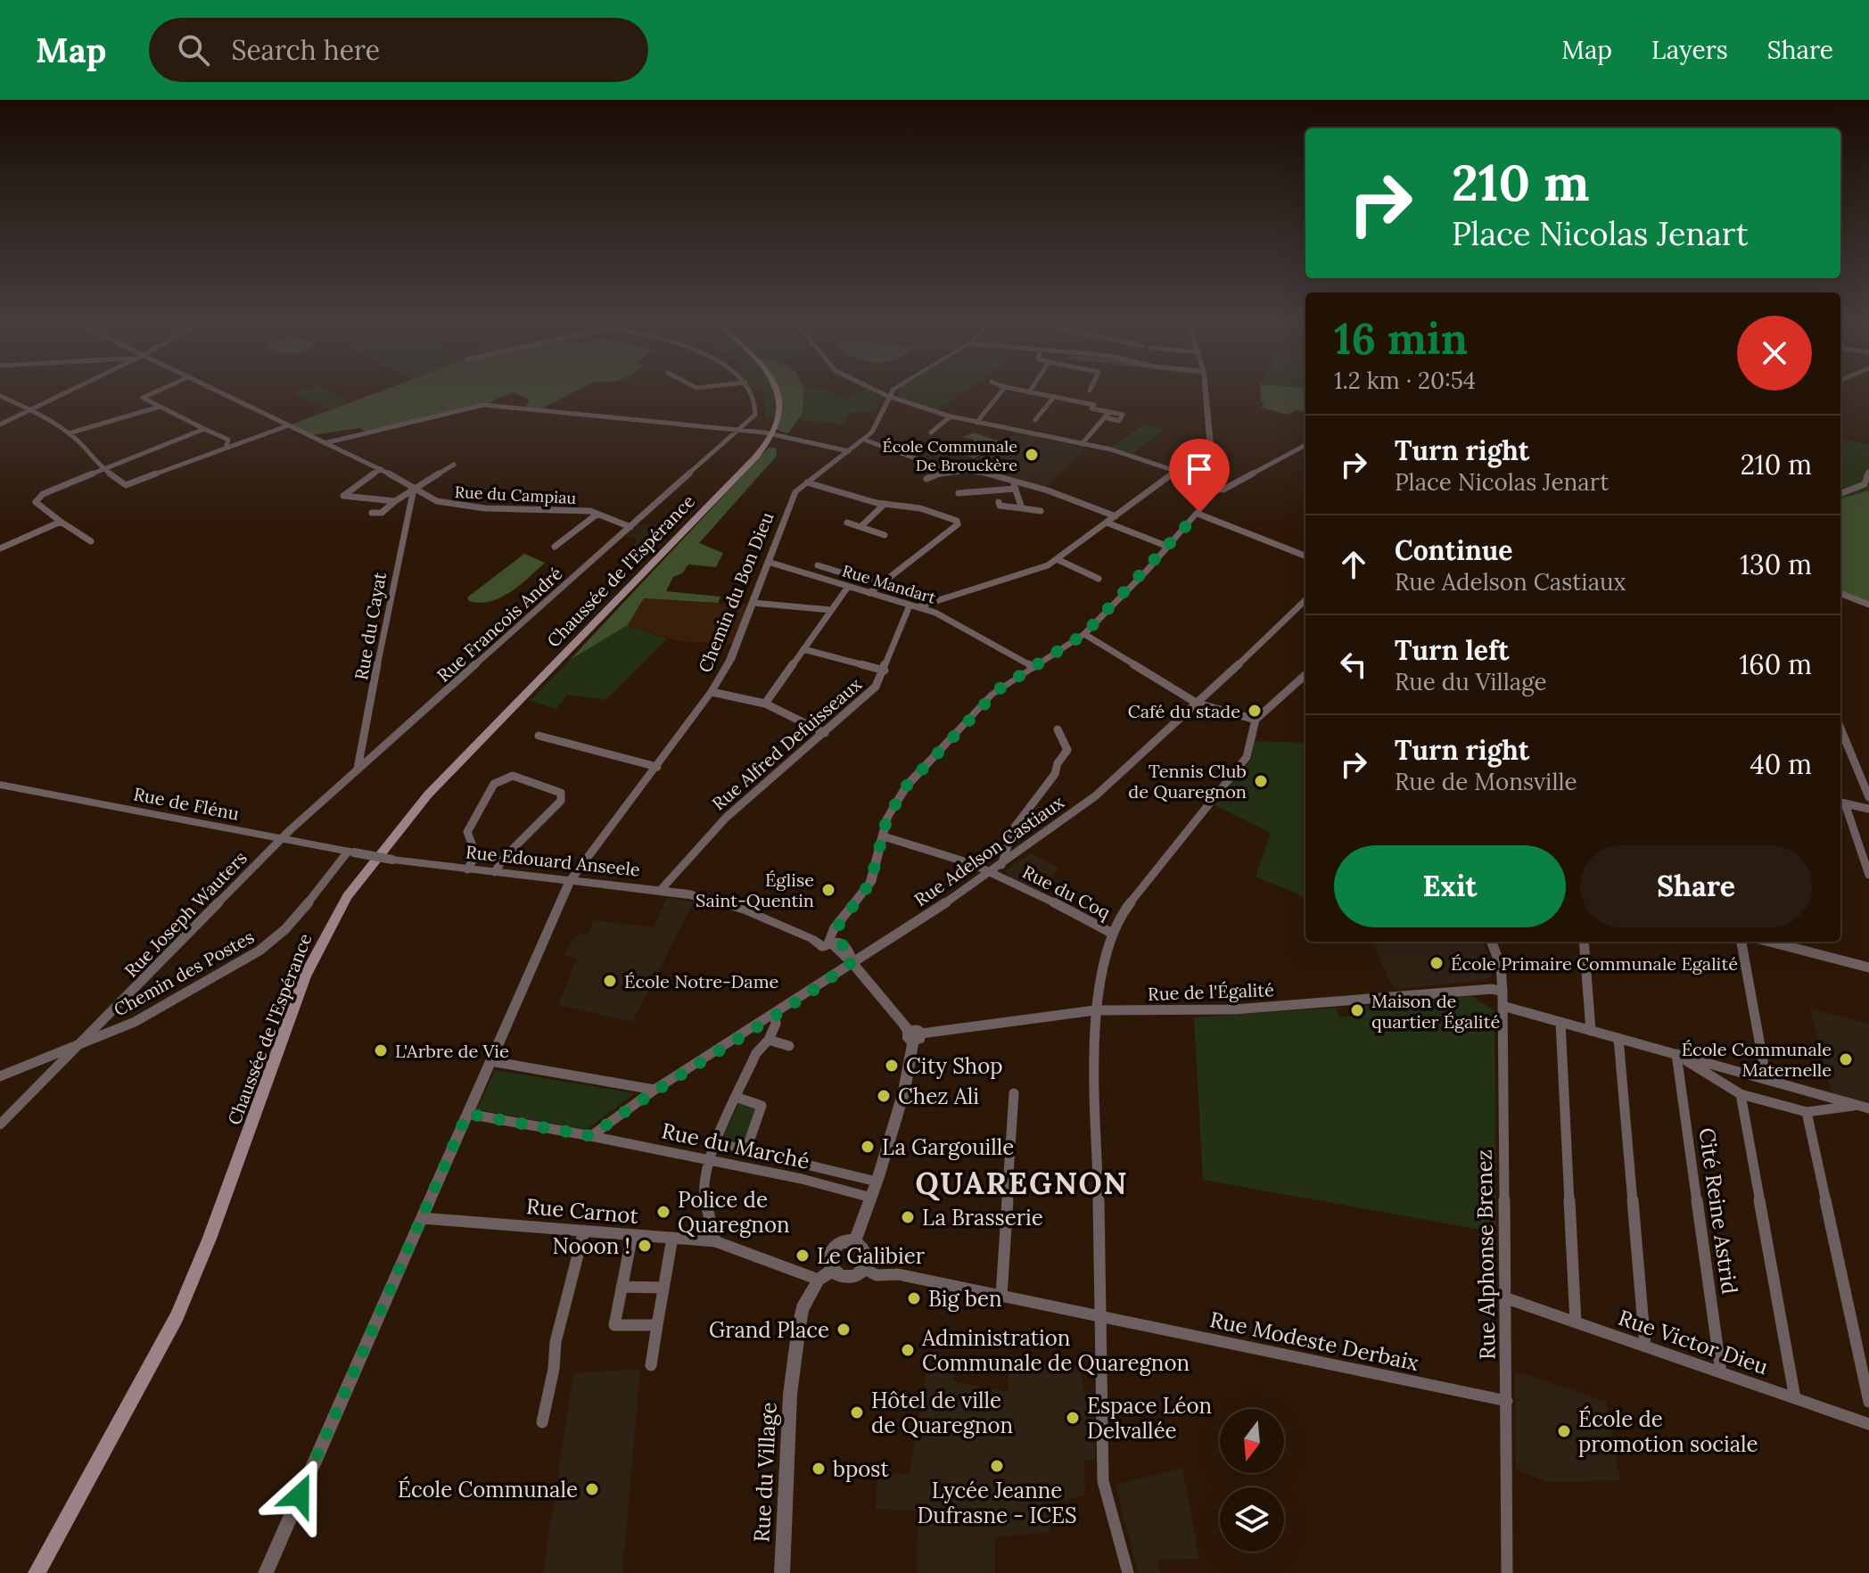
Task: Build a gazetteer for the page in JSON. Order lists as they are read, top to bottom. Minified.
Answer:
{"streets":{"main road":["Chaussée de l'Espérance"],"street":["Rue du Campiau","Rue Mandart","Chemin du Bon Dieu","Rue Francois André","Rue du Cayat","Rue Alfred Defuisseaux","Rue de Flénu","Rue Adelson Castiaux","Rue Edouard Anseele","Rue du Coq","Rue Joseph Wauters","Chemin des Postes","Rue de l'Égalité","Rue du Marché","Rue Carnot","Cité Reine Astrid","Rue Alphonse Brenez","Rue Modeste Derbaix","Rue Victor Dieu","Rue du Village"]},"crossings":[["Rue du Campiau","Rue Francois André"],["Rue du Campiau","Rue du Cayat"],["Rue Mandart","Chemin du Bon Dieu"],["Rue Mandart","Rue Alfred Defuisseaux"],["Chemin du Bon Dieu","Rue Edouard Anseele"],["Chemin du Bon Dieu","Rue du Marché"],["Chemin du Bon Dieu","Rue Carnot"],["Rue Francois André","Rue du Cayat"],["Rue Francois André","Rue de Flénu"],["Rue Francois André","Rue Edouard Anseele"],["Rue Francois André","Rue Joseph Wauters"],["Rue Alfred Defuisseaux","Rue Edouard Anseele"],["Rue de Flénu","Rue Edouard Anseele"],["Rue de Flénu","Rue Joseph Wauters"],["Rue Adelson Castiaux","Rue du Coq"],["Rue Adelson Castiaux","Rue du Marché"],["Rue Edouard Anseele","Rue Joseph Wauters"],["Rue Edouard Anseele","Chemin des Postes"],["Rue Joseph Wauters","Chemin des Postes"],["Rue de l'Égalité","Rue Alphonse Brenez"],["Rue Carnot","Rue du Village"],["Cité Reine Astrid","Rue Victor Dieu"],["Rue Alphonse Brenez","Rue Modeste Derbaix"],["Rue Alphonse Brenez","Rue Victor Dieu"]],"districts":["QUAREGNON"],"places":["École Communale De Brouckère","Café du stade","Tennis Club de Quaregnon","Église Saint-Quentin","École Primaire Communale Egalité","École Notre-Dame","Maison de quartier Égalité","L'Arbre de Vie","École Communale Maternelle","City Shop","Chez Ali","La Gargouille","Police de Quaregnon","La Brasserie","Nooon !","Le Galibier","Big ben","Grand Place","Administration Communale de Quaregnon","Hôtel de ville de Quaregnon","Espace Léon Delvallée","École de promotion sociale","Lycée Jeanne Dufrasne - ICES","bpost","École Communale"],"north":"bottom","page":{"header":"Map","search":"Search here","nav":["Map","Layers","Share"],"turn":["210 m","Place Nicolas Jenart"],"heading":["16 min","1.2 km · 20:54"],"list":[{"name":"Turn right","note":"Place Nicolas Jenart","value":"210 m"},{"name":"Continue","note":"Rue Adelson Castiaux","value":"130 m"},{"name":"Turn left","note":"Rue du Village","value":"160 m"},{"name":"Turn right","note":"Rue de Monsville","value":"40 m"}],"buttons":["Exit","Share"]}}
